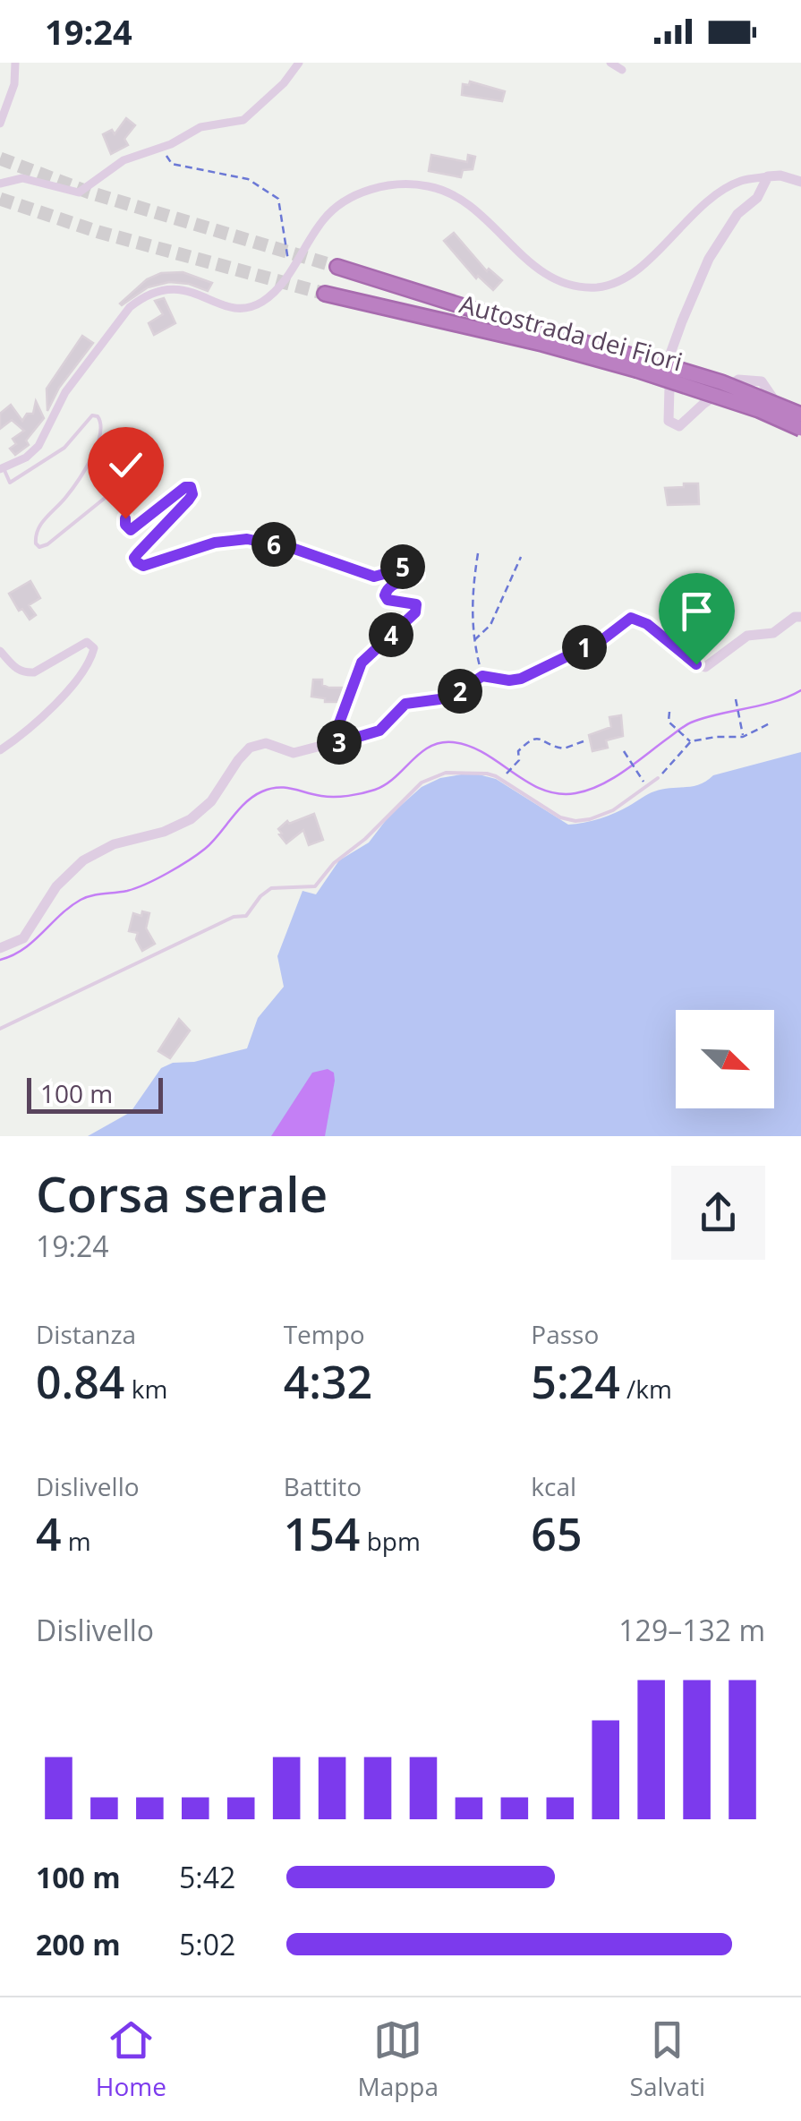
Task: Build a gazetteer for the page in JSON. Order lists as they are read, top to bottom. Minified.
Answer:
{"streets":{"highway":["Autostrada dei Fiori"]},"scale_bar":"100 m","north":"bottom right","page":{"status":"19:24","pins":["6","5","4","1","2","3"],"scale":"100 m","heading":["Corsa serale","19:24"],"stats":[["Distanza","0.84 km"],["Tempo","4:32"],["Passo","5:24 /km"],["Dislivello","4 m"],["Battito","154 bpm"],["kcal","65"]],"chart":["Dislivello","129–132 m"],"list":[{"name":"100 m","note":"5:42"},{"name":"200 m","note":"5:02"}],"tabs":["Home","Mappa","Salvati"]}}
